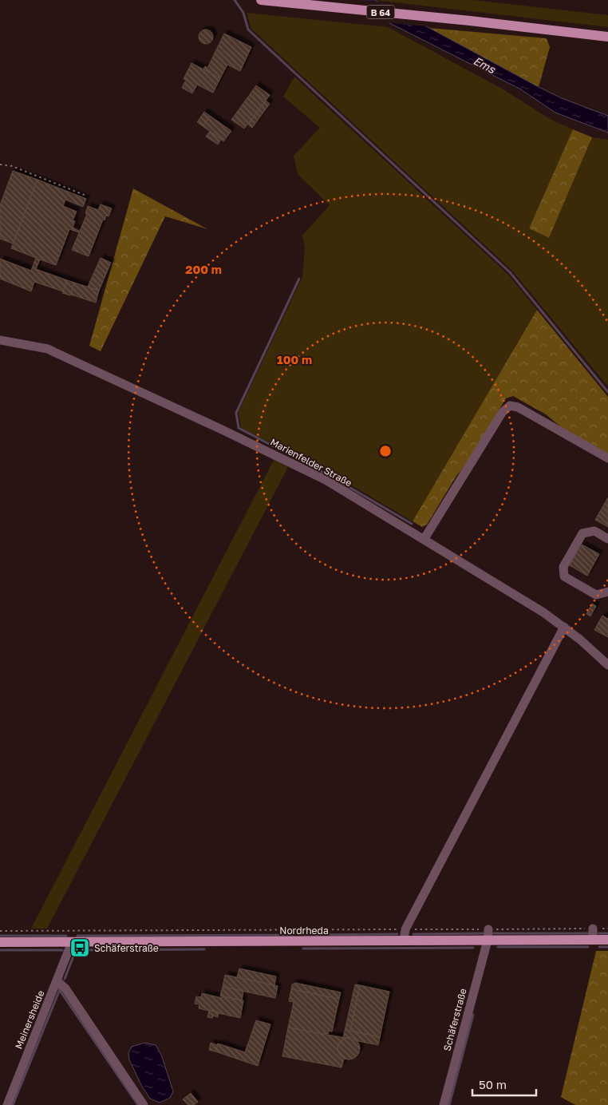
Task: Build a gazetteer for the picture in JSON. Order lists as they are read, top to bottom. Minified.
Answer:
{"streets":{"main road":["B 64","Nordrheda"],"street":["Marienfelder Straße","Meinersheide","Schäferstraße"]},"crossings":[["Nordrheda","Meinersheide"],["Nordrheda","Schäferstraße"]],"water":["Ems"],"places":{"bus stop":["Schäferstraße"]},"scale_bar":"50 m","rings":["200 m","100 m"]}
